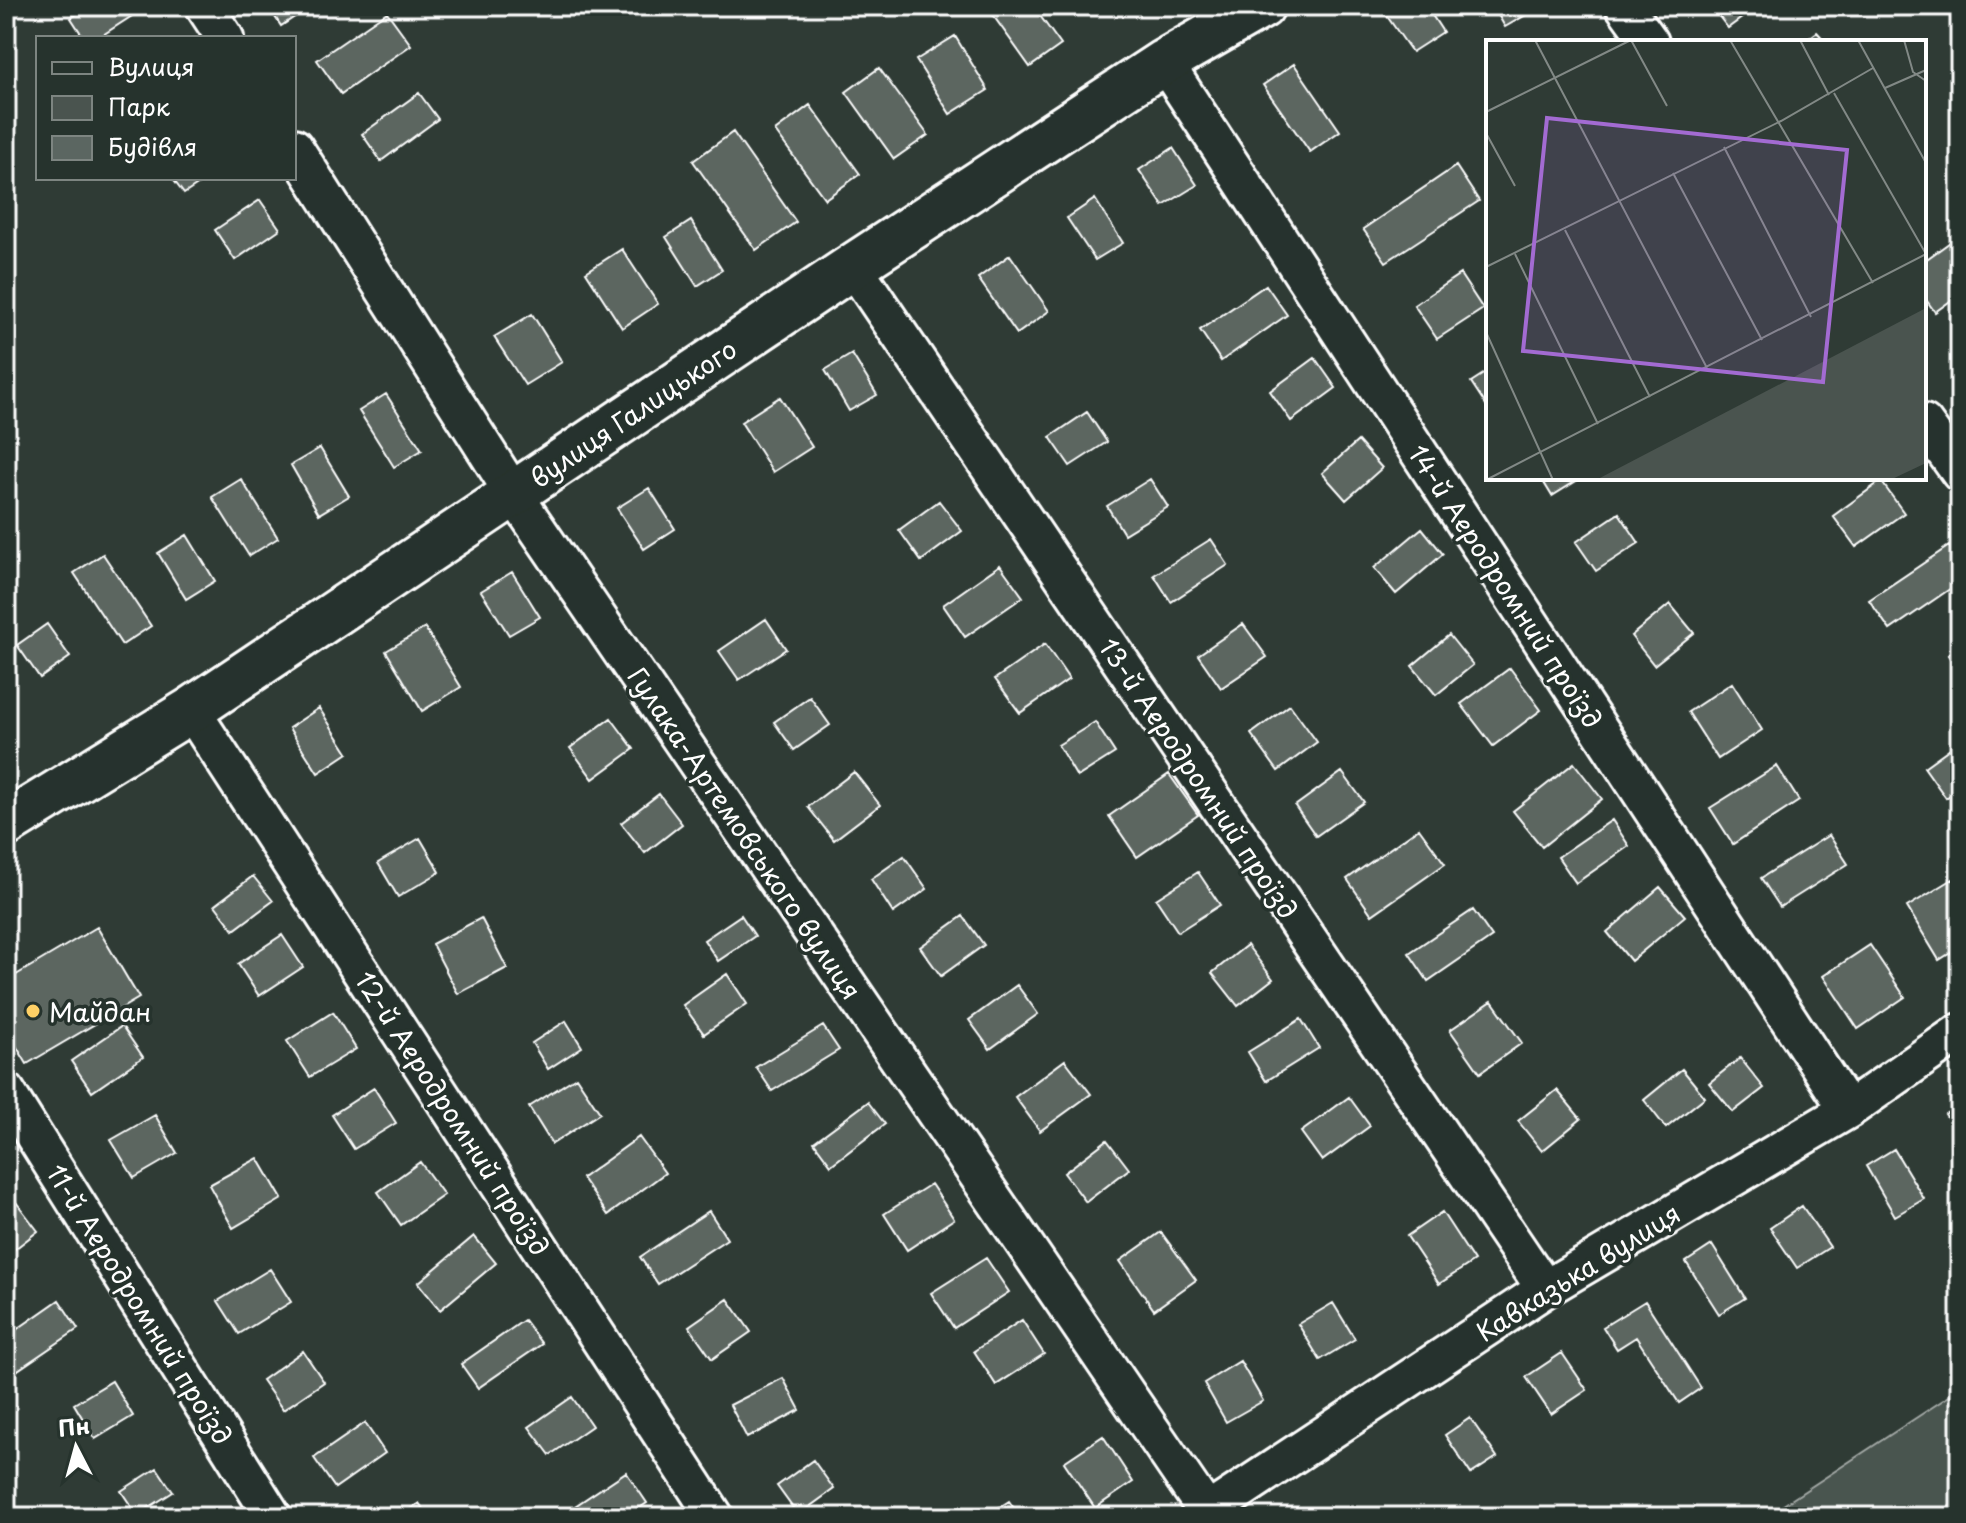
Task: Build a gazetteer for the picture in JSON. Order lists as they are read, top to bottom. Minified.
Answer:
{"streets":{"street":["вулиця Галицького","14-й Аеродромний проїзд","13-й Аеродромний проїзд","Гулака-Артемовського вулиця","12-й Аеродромний проїзд","Кавказька вулиця","11-й Аеродромний проїзд"]},"crossings":[["вулиця Галицького","14-й Аеродромний проїзд"],["вулиця Галицького","13-й Аеродромний проїзд"],["вулиця Галицького","Гулака-Артемовського вулиця"],["вулиця Галицького","12-й Аеродромний проїзд"],["14-й Аеродромний проїзд","Кавказька вулиця"],["13-й Аеродромний проїзд","Кавказька вулиця"],["Гулака-Артемовського вулиця","Кавказька вулиця"]],"places":["Майдан"],"legend":["Вулиця","Парк","Будівля"],"north":"top"}
